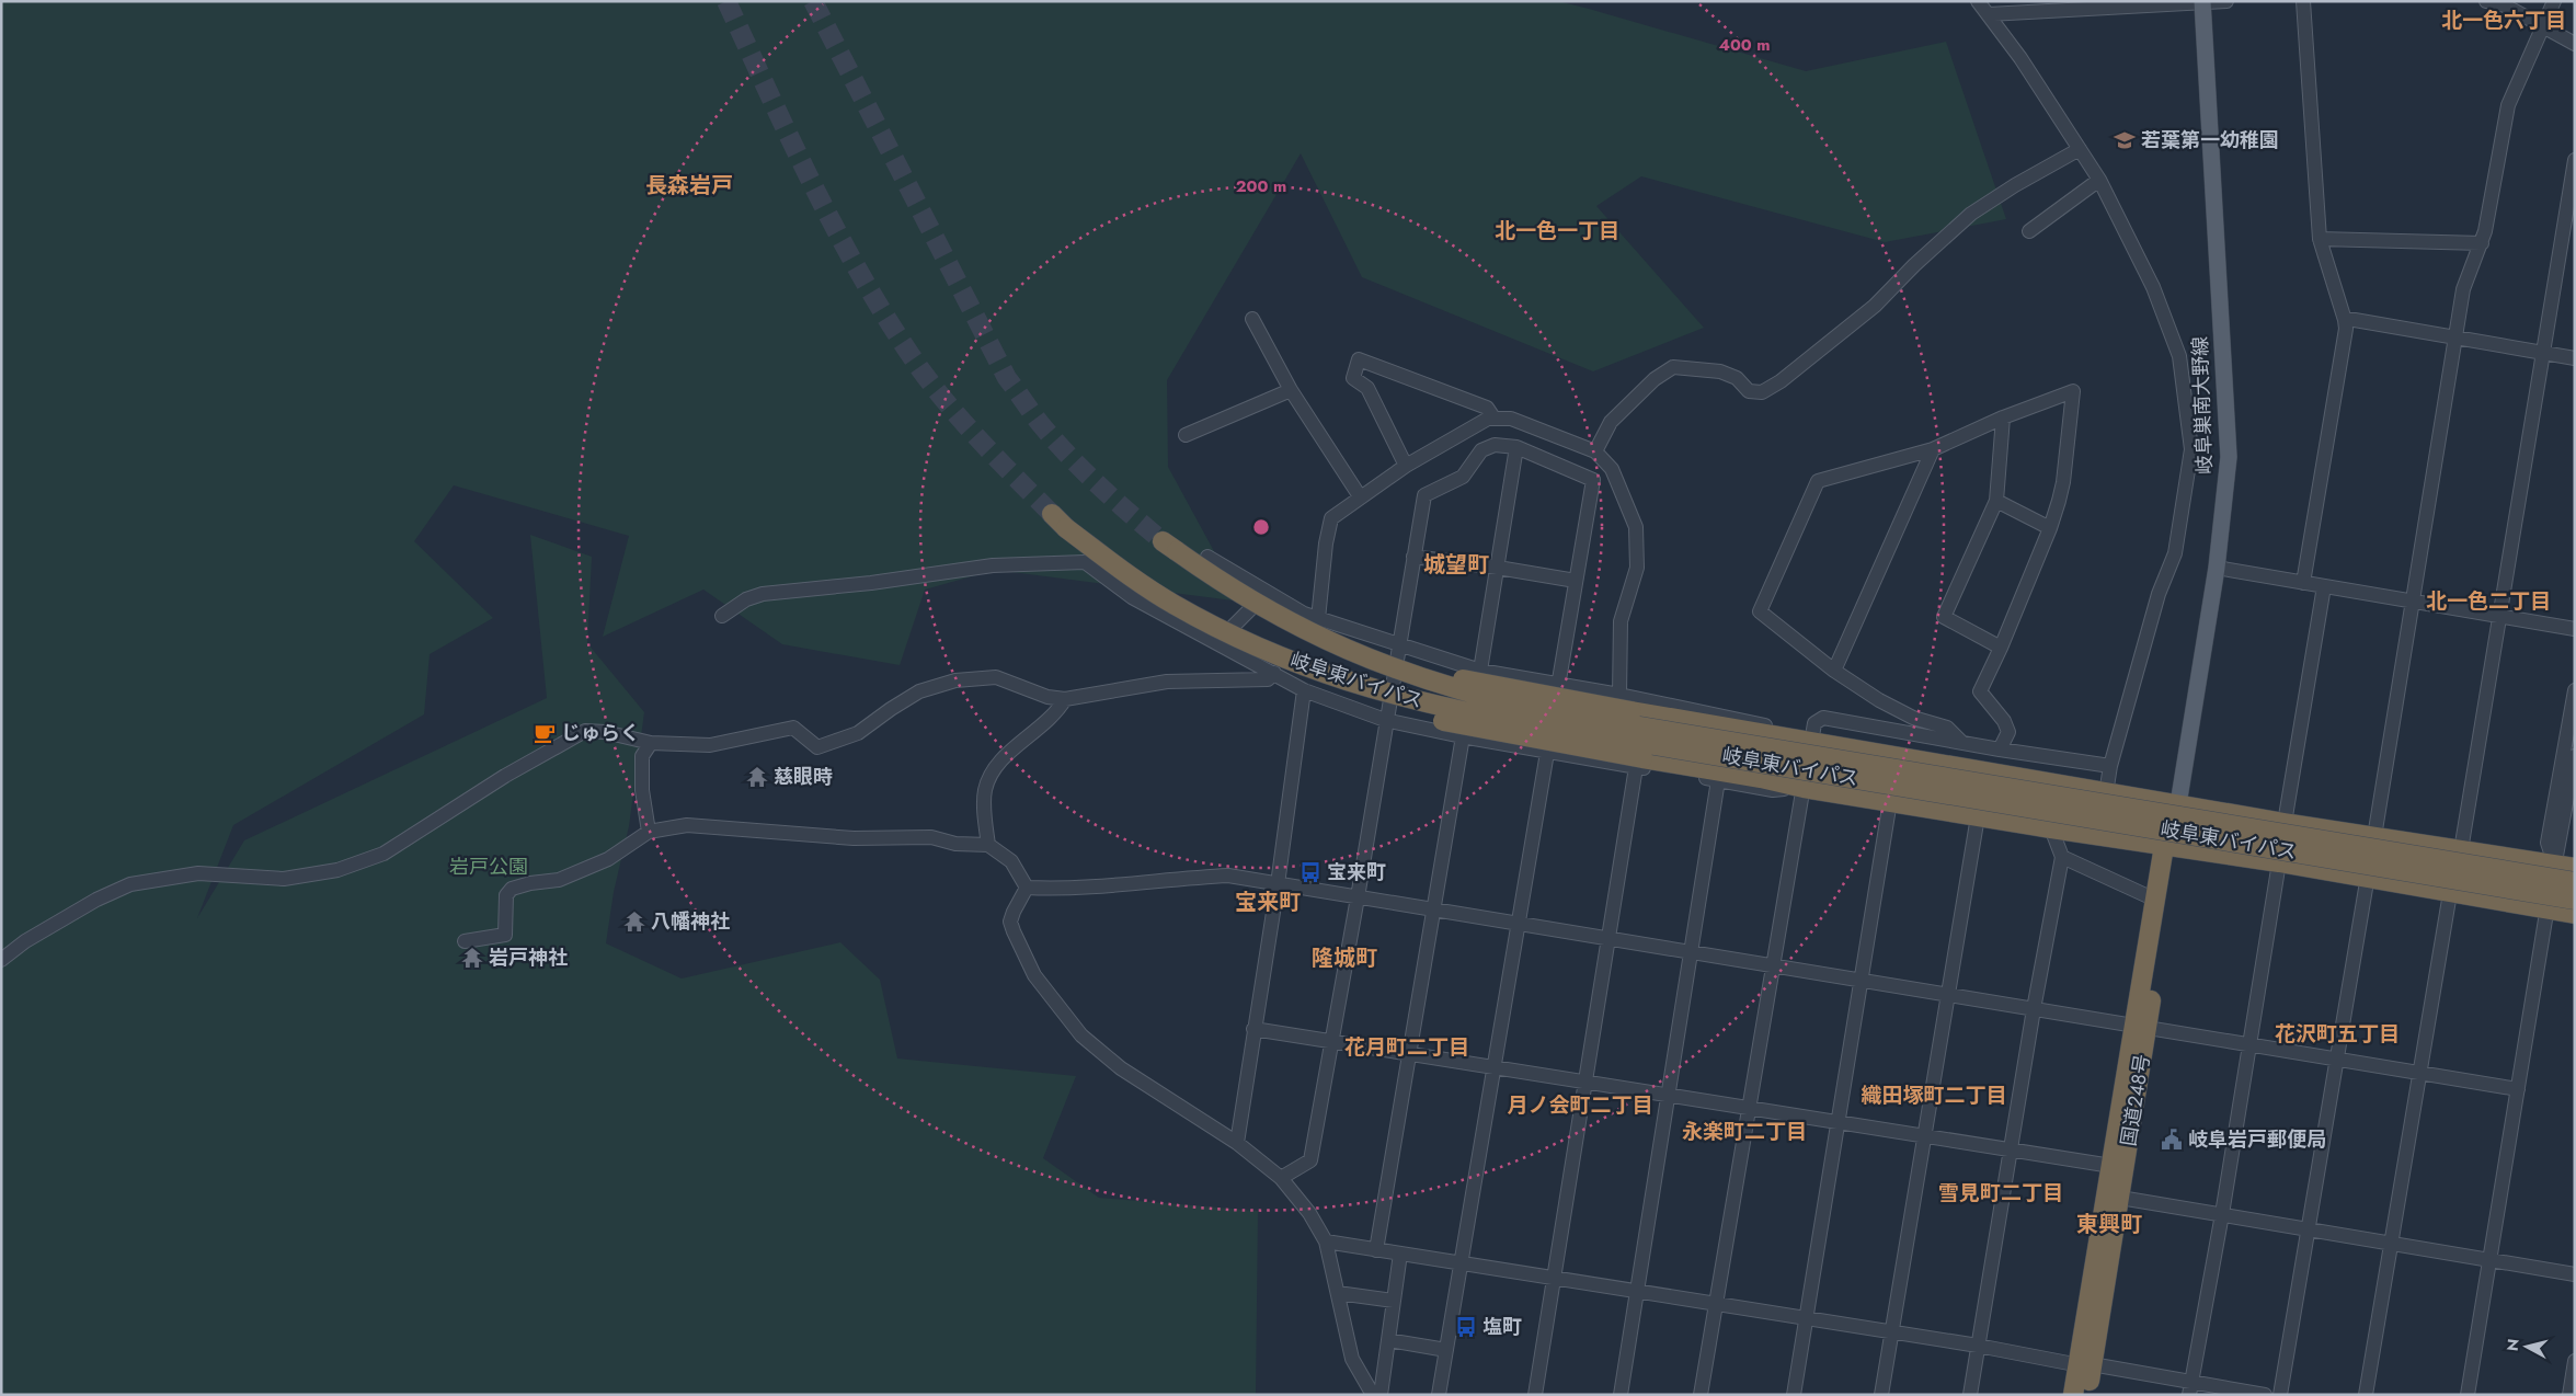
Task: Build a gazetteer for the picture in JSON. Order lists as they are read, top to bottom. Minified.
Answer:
{"streets":{"highway":["岐阜東バイパス","国道248号"],"main road":["岐阜巣南大野線"]},"districts":["北一色六丁目","長森岩戸","北一色一丁目","城望町","北一色二丁目","宝来町","隆城町","花沢町五丁目","花月町二丁目","織田塚町二丁目","月ノ会町二丁目","永楽町二丁目","雪見町二丁目","東興町"],"parks":["岩戸公園"],"places":{"school or university":["若葉第一幼稚園"],"cafe":["じゅらく"],"temple":["慈眼時","八幡神社","岩戸神社"],"bus stop":["宝来町","塩町"],"public building":["岐阜岩戸郵便局"]},"north":"left","rings":["400 m","200 m"]}
